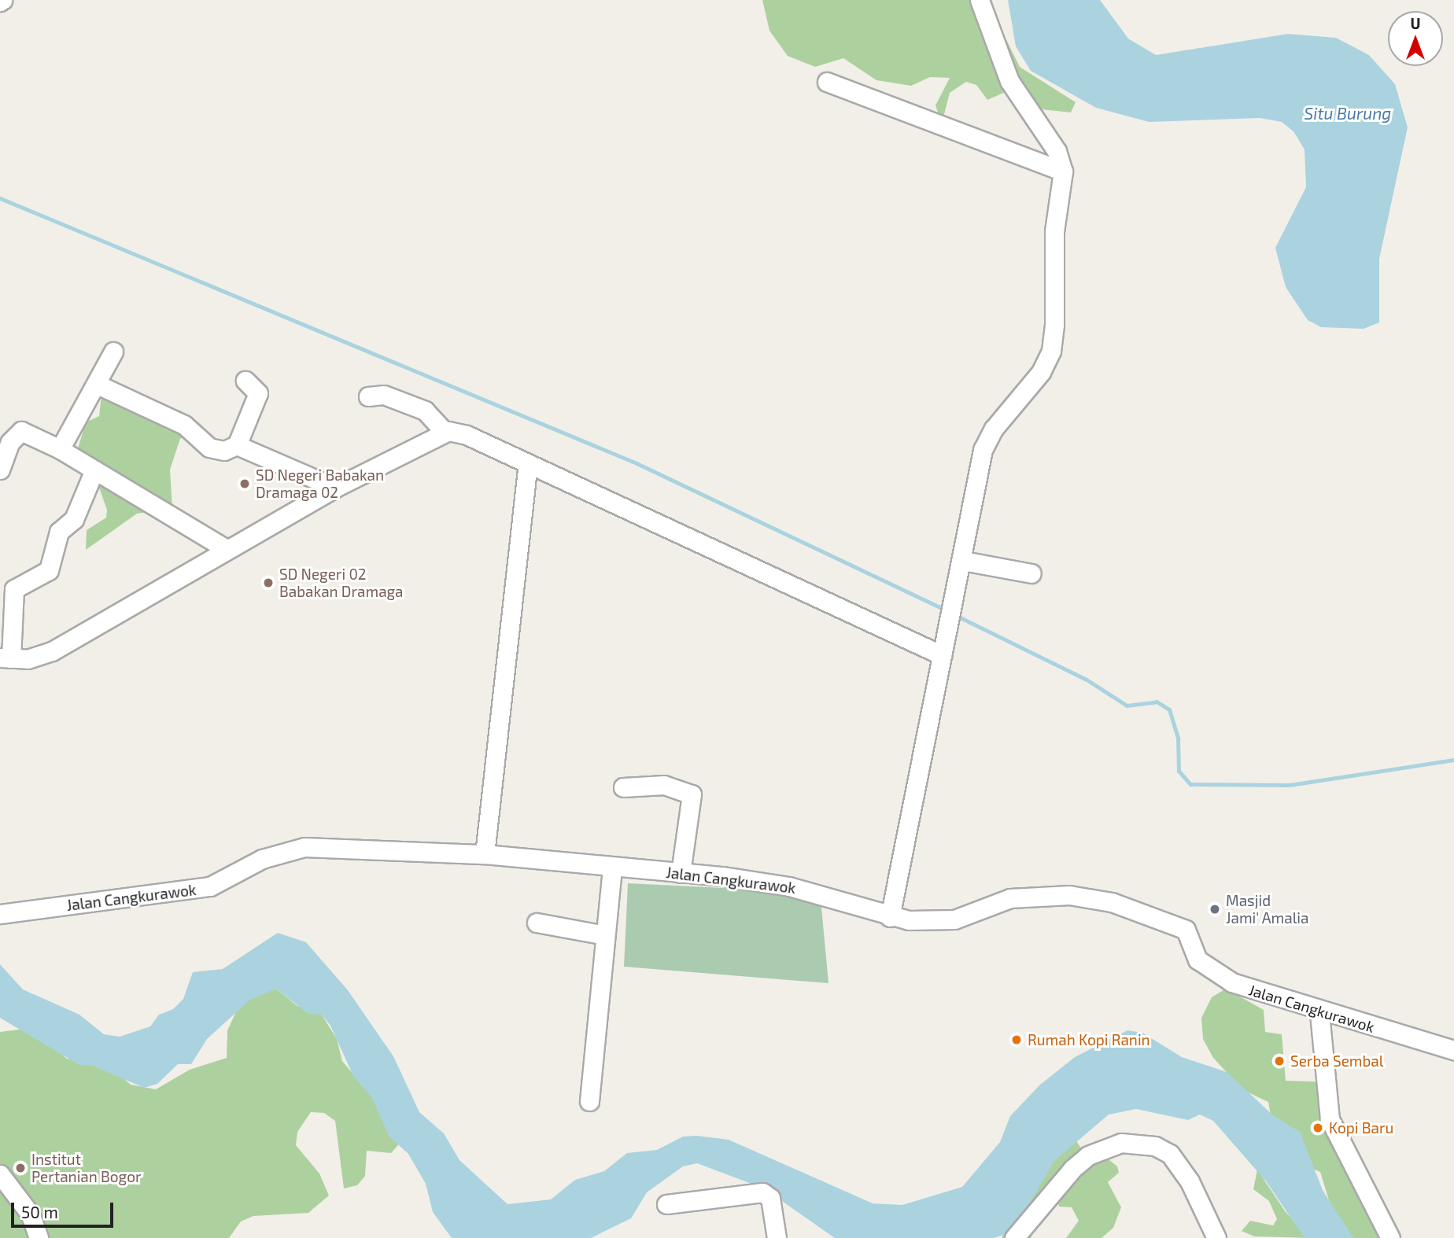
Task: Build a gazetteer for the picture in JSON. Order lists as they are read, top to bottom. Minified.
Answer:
{"streets":{"street":["Jalan Cangkurawok"]},"water":["Situ Burung"],"places":["SD Negeri Babakan Dramaga 02","SD Negeri 02 Babakan Dramaga","Masjid Jami' Amalia","Rumah Kopi Ranin","Serba Sembal","Kopi Baru","Institut Pertanian Bogor"],"scale_bar":"50 m","north":"top"}
